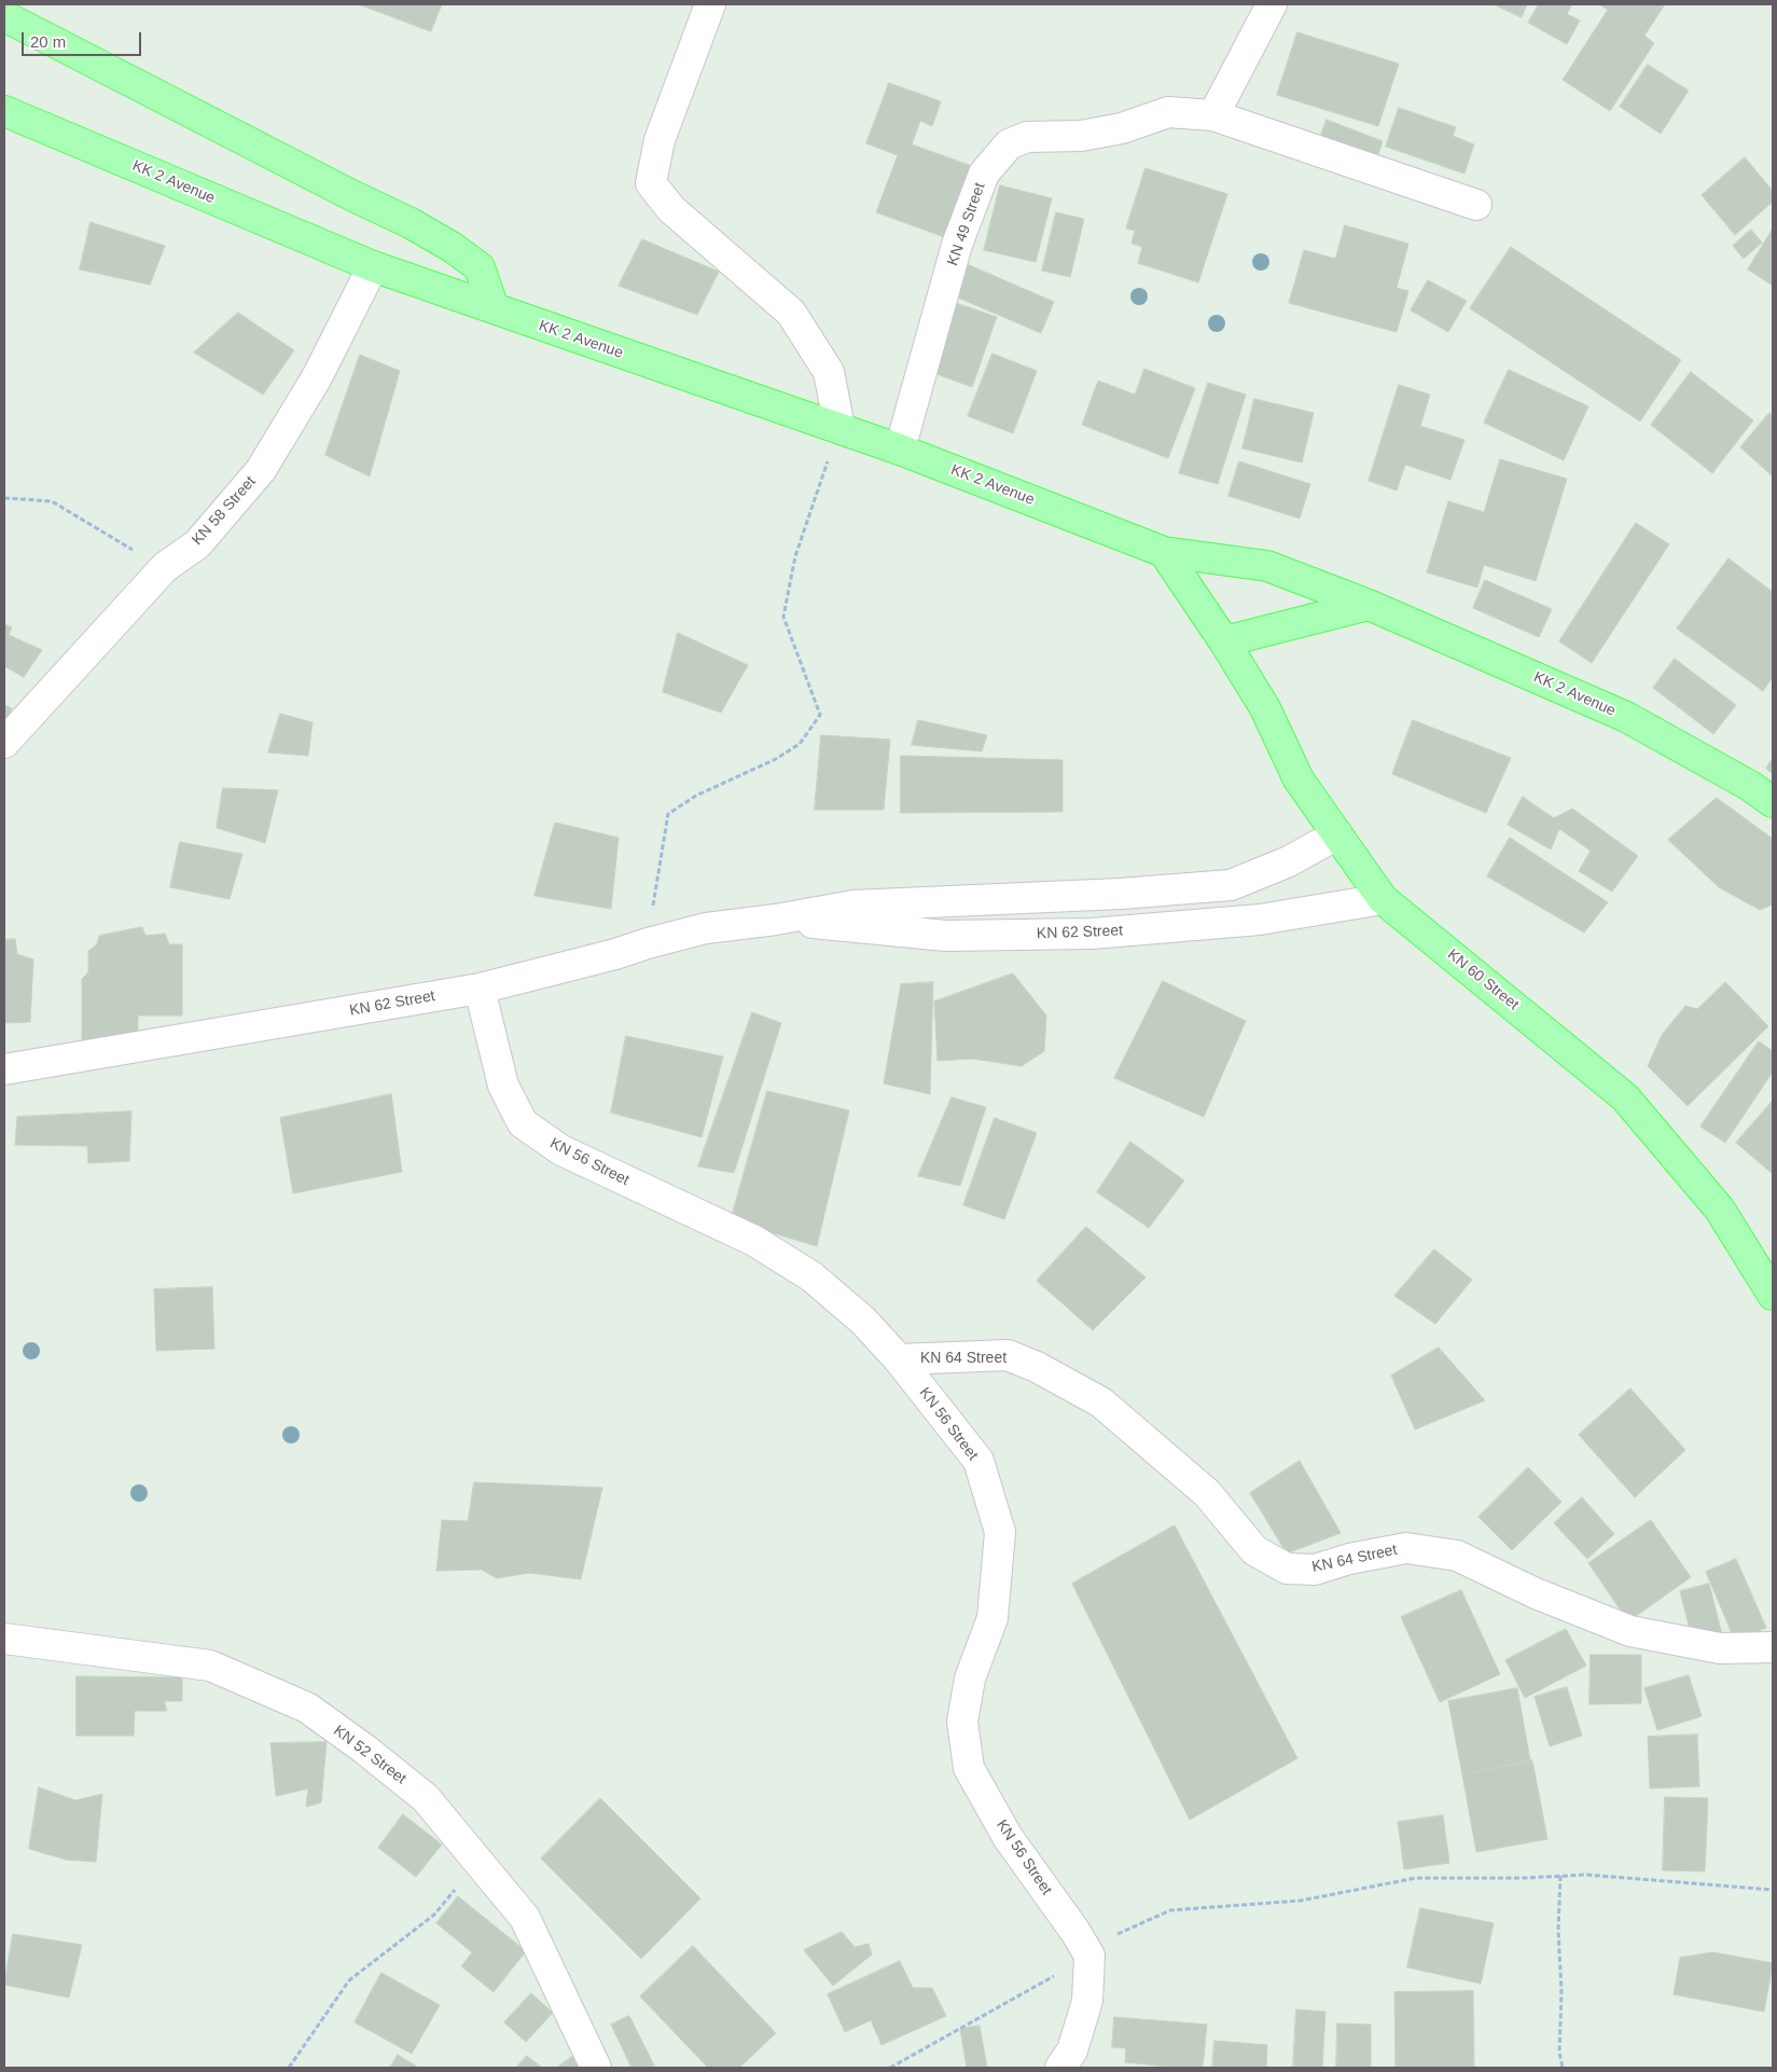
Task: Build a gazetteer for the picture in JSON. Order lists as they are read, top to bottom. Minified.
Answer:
{"streets":{"main road":["KK 2 Avenue","KN 60 Street"],"street":["KN 49 Street","KN 58 Street","KN 62 Street","KN 56 Street","KN 64 Street","KN 52 Street"]},"crossings":[["KK 2 Avenue","KN 49 Street"],["KK 2 Avenue","KN 58 Street"],["KN 62 Street","KN 60 Street"],["KN 62 Street","KN 56 Street"],["KN 56 Street","KN 64 Street"]],"scale_bar":"20 m"}
